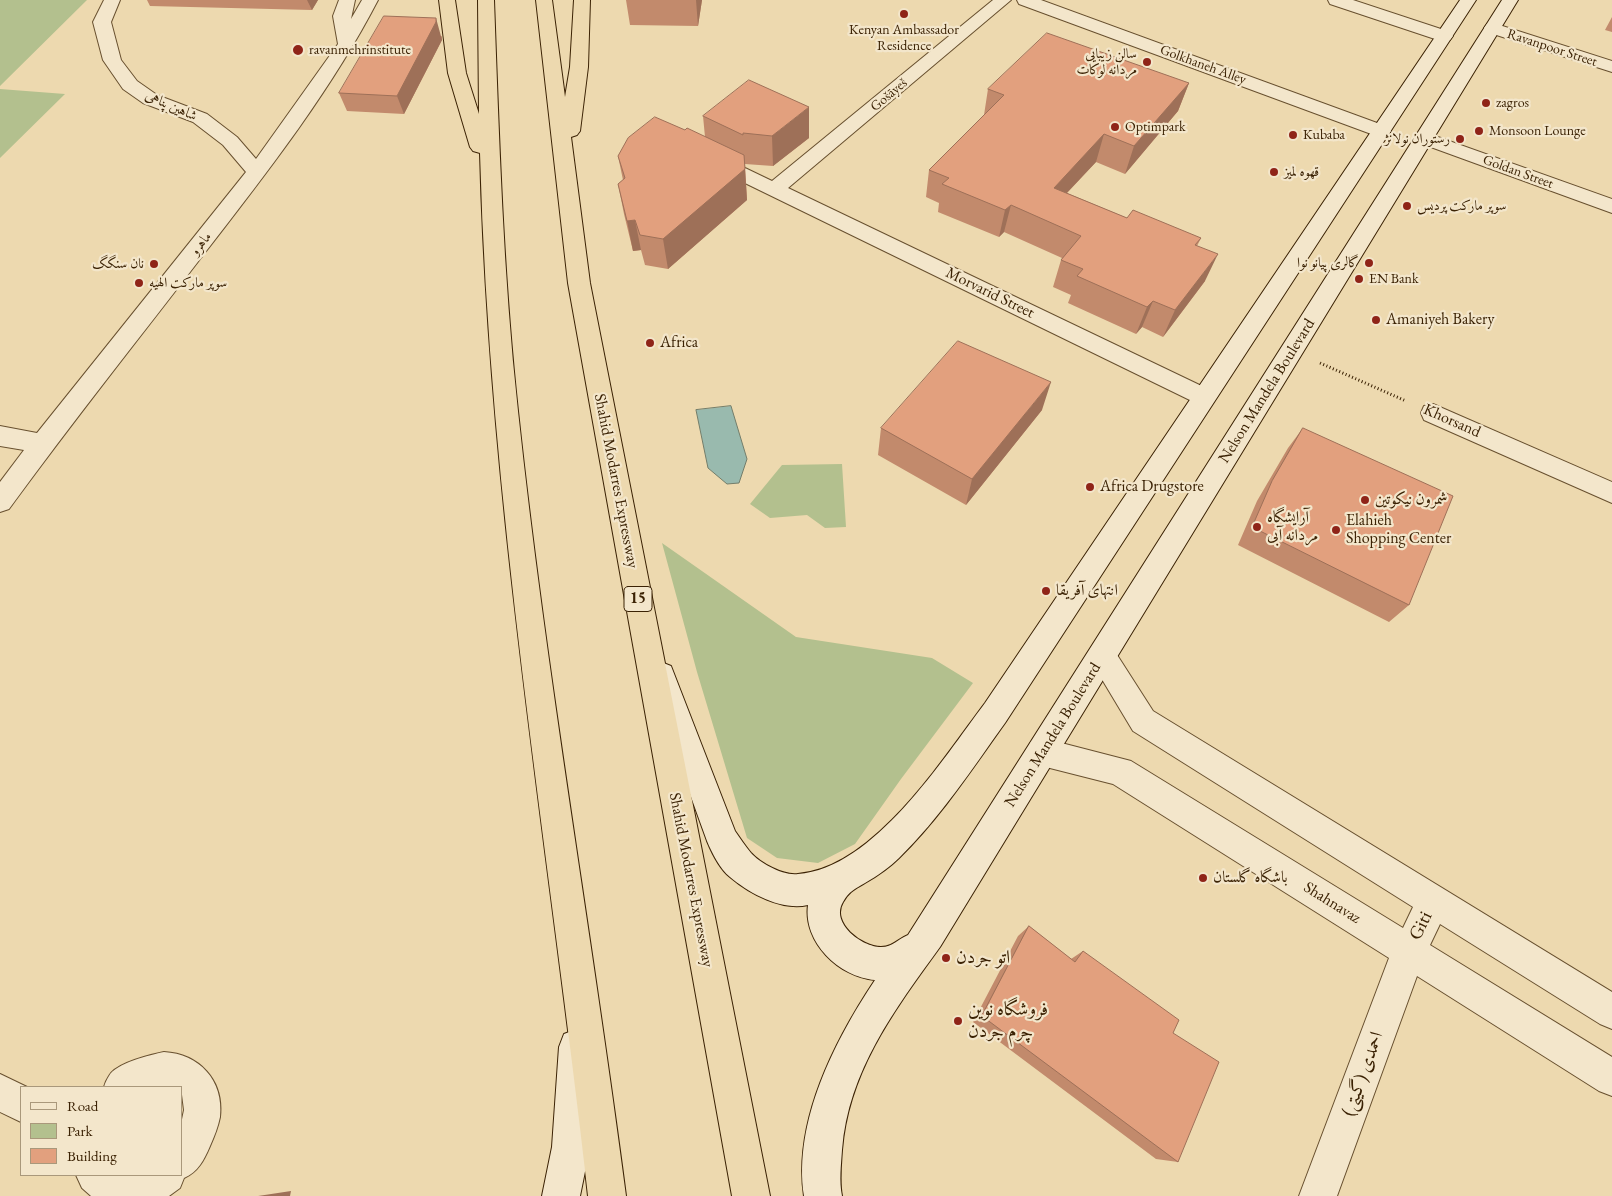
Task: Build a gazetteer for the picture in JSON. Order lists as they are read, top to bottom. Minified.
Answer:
{"streets":{"highway":["Shahid Modarres Expressway","15"],"street":["Ravanpoor Street","Golkhaneh Alley","Gošāyeš","شاهین پناهی","Goldan Street","ماهرو","Morvarid Street","Nelson Mandela Boulevard","Khorsand","Shahnavaz","Giti","احمدی (گیتی)"]},"crossings":[["Ravanpoor Street","Nelson Mandela Boulevard"],["Gošāyeš","Morvarid Street"],["شاهین پناهی","ماهرو"],["Goldan Street","Nelson Mandela Boulevard"],["Nelson Mandela Boulevard","Khorsand"],["Nelson Mandela Boulevard","Shahnavaz"],["Shahnavaz","Giti"],["Shahnavaz","احمدی (گیتی)"],["Giti","احمدی (گیتی)"]],"places":["Kenyan Ambassador Residence","ravanmehrinstitute","سالن زیبایی مردانه لوکات","zagros","Optimpark","Monsoon Lounge","Kubaba","رستوران نولانژ","قهوه لمیز","سوپر مارکت پردیس","گالری پیانو نوا","نان سنگگ","EN Bank","سوپر ماركت الهيه","Amaniyeh Bakery","Africa","Africa Drugstore","شمرون نیکوتین","آرایشگاه مردانه آبی","Elahieh Shopping Center","انتهای آفریقا","باشگاه گلستان","اتو جردن","فروشگاه نوین چرم جردن"],"legend":["Road","Park","Building"]}
